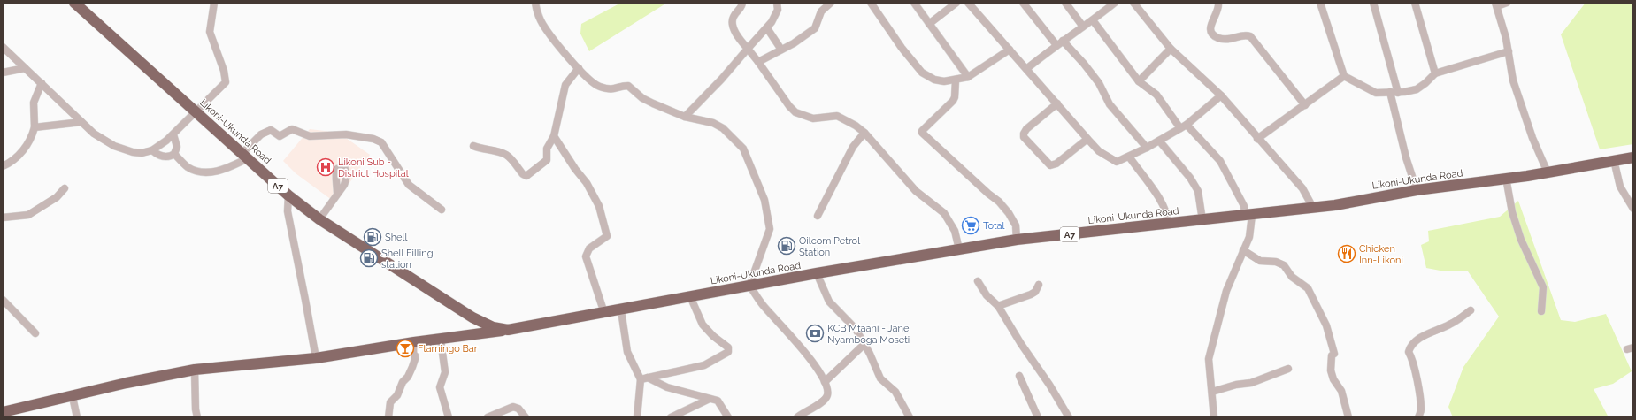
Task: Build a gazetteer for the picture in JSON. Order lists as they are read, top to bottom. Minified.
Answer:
{"streets":{"highway":["Likoni-Ukunda Road","A7"]},"crossings":[["Likoni-Ukunda Road","A7"]],"places":{"hospital":["Likoni Sub - District Hospital"],"supermarket":["Total"],"fuel station":["Shell","Oilcom Petrol Station","Shell Filling station"],"restaurant":["Chicken Inn-Likoni"],"bank":["KCB Mtaani - Jane Nyamboga Moseti"],"bar":["Flamingo Bar"]}}
